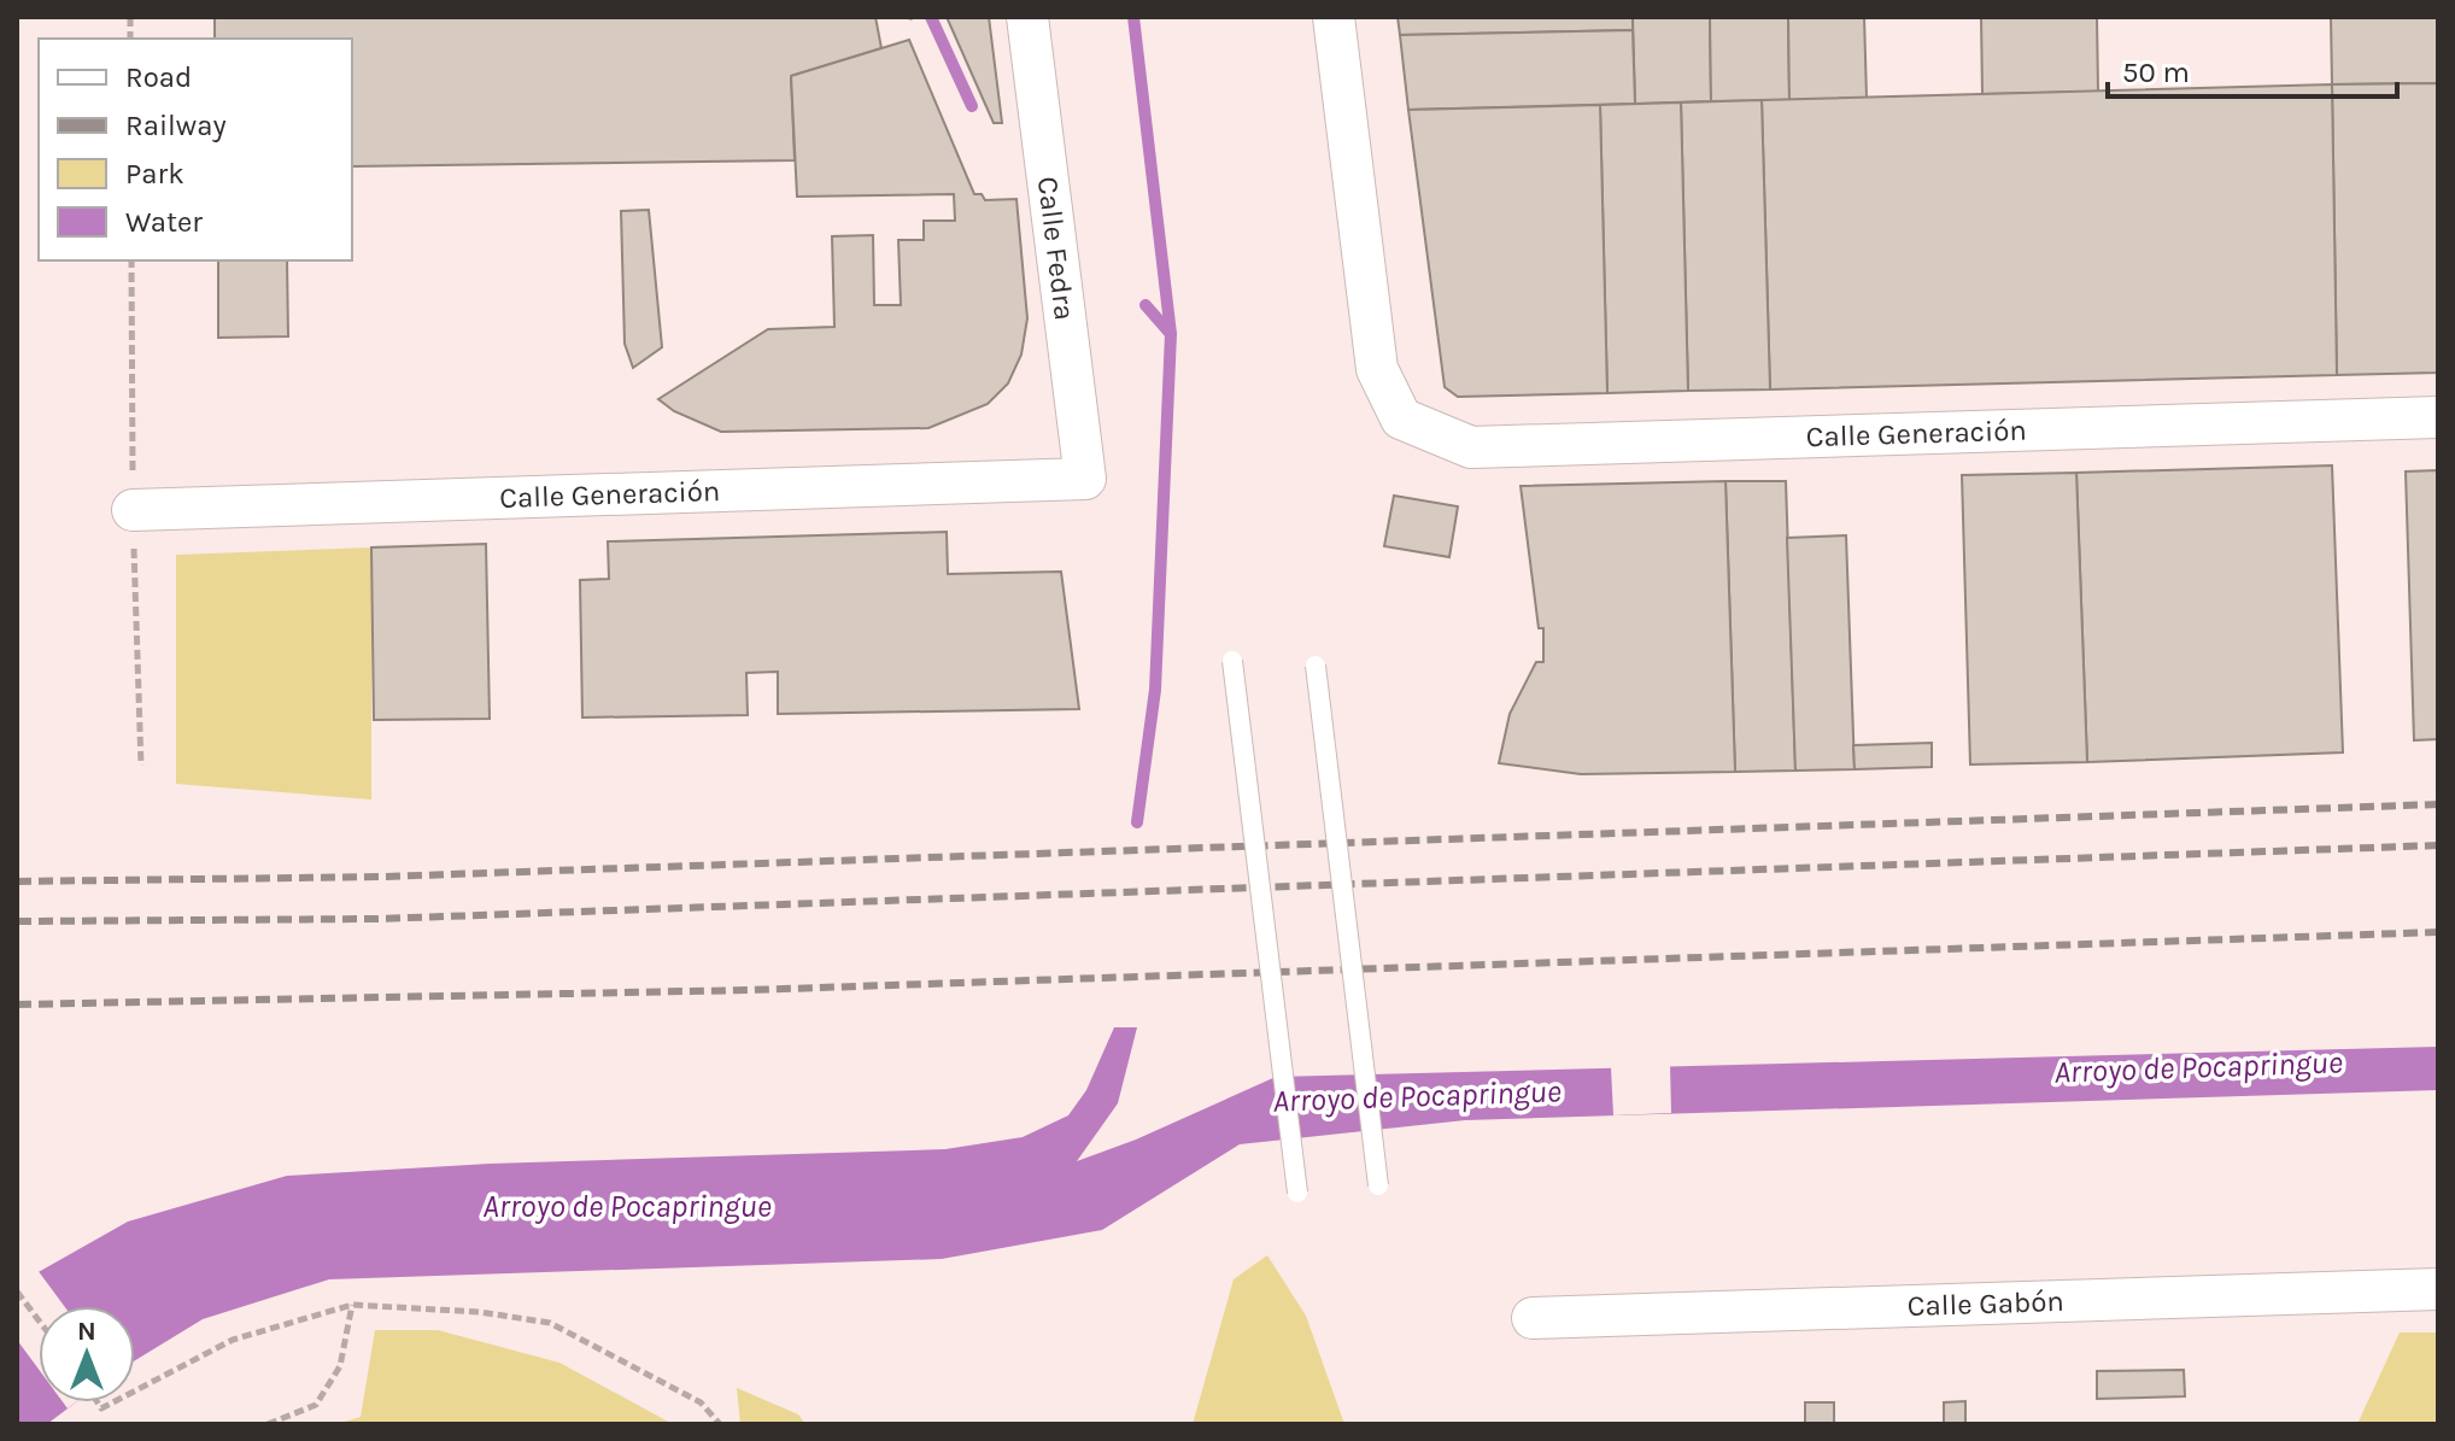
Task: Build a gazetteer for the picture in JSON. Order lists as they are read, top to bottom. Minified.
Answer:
{"streets":{"street":["Calle Fedra","Calle Generación","Calle Gabón"]},"crossings":[["Calle Fedra","Calle Generación"]],"water":["Arroyo de Pocapringue"],"legend":["Road","Railway","Park","Water"],"scale_bar":"50 m","north":"top"}
